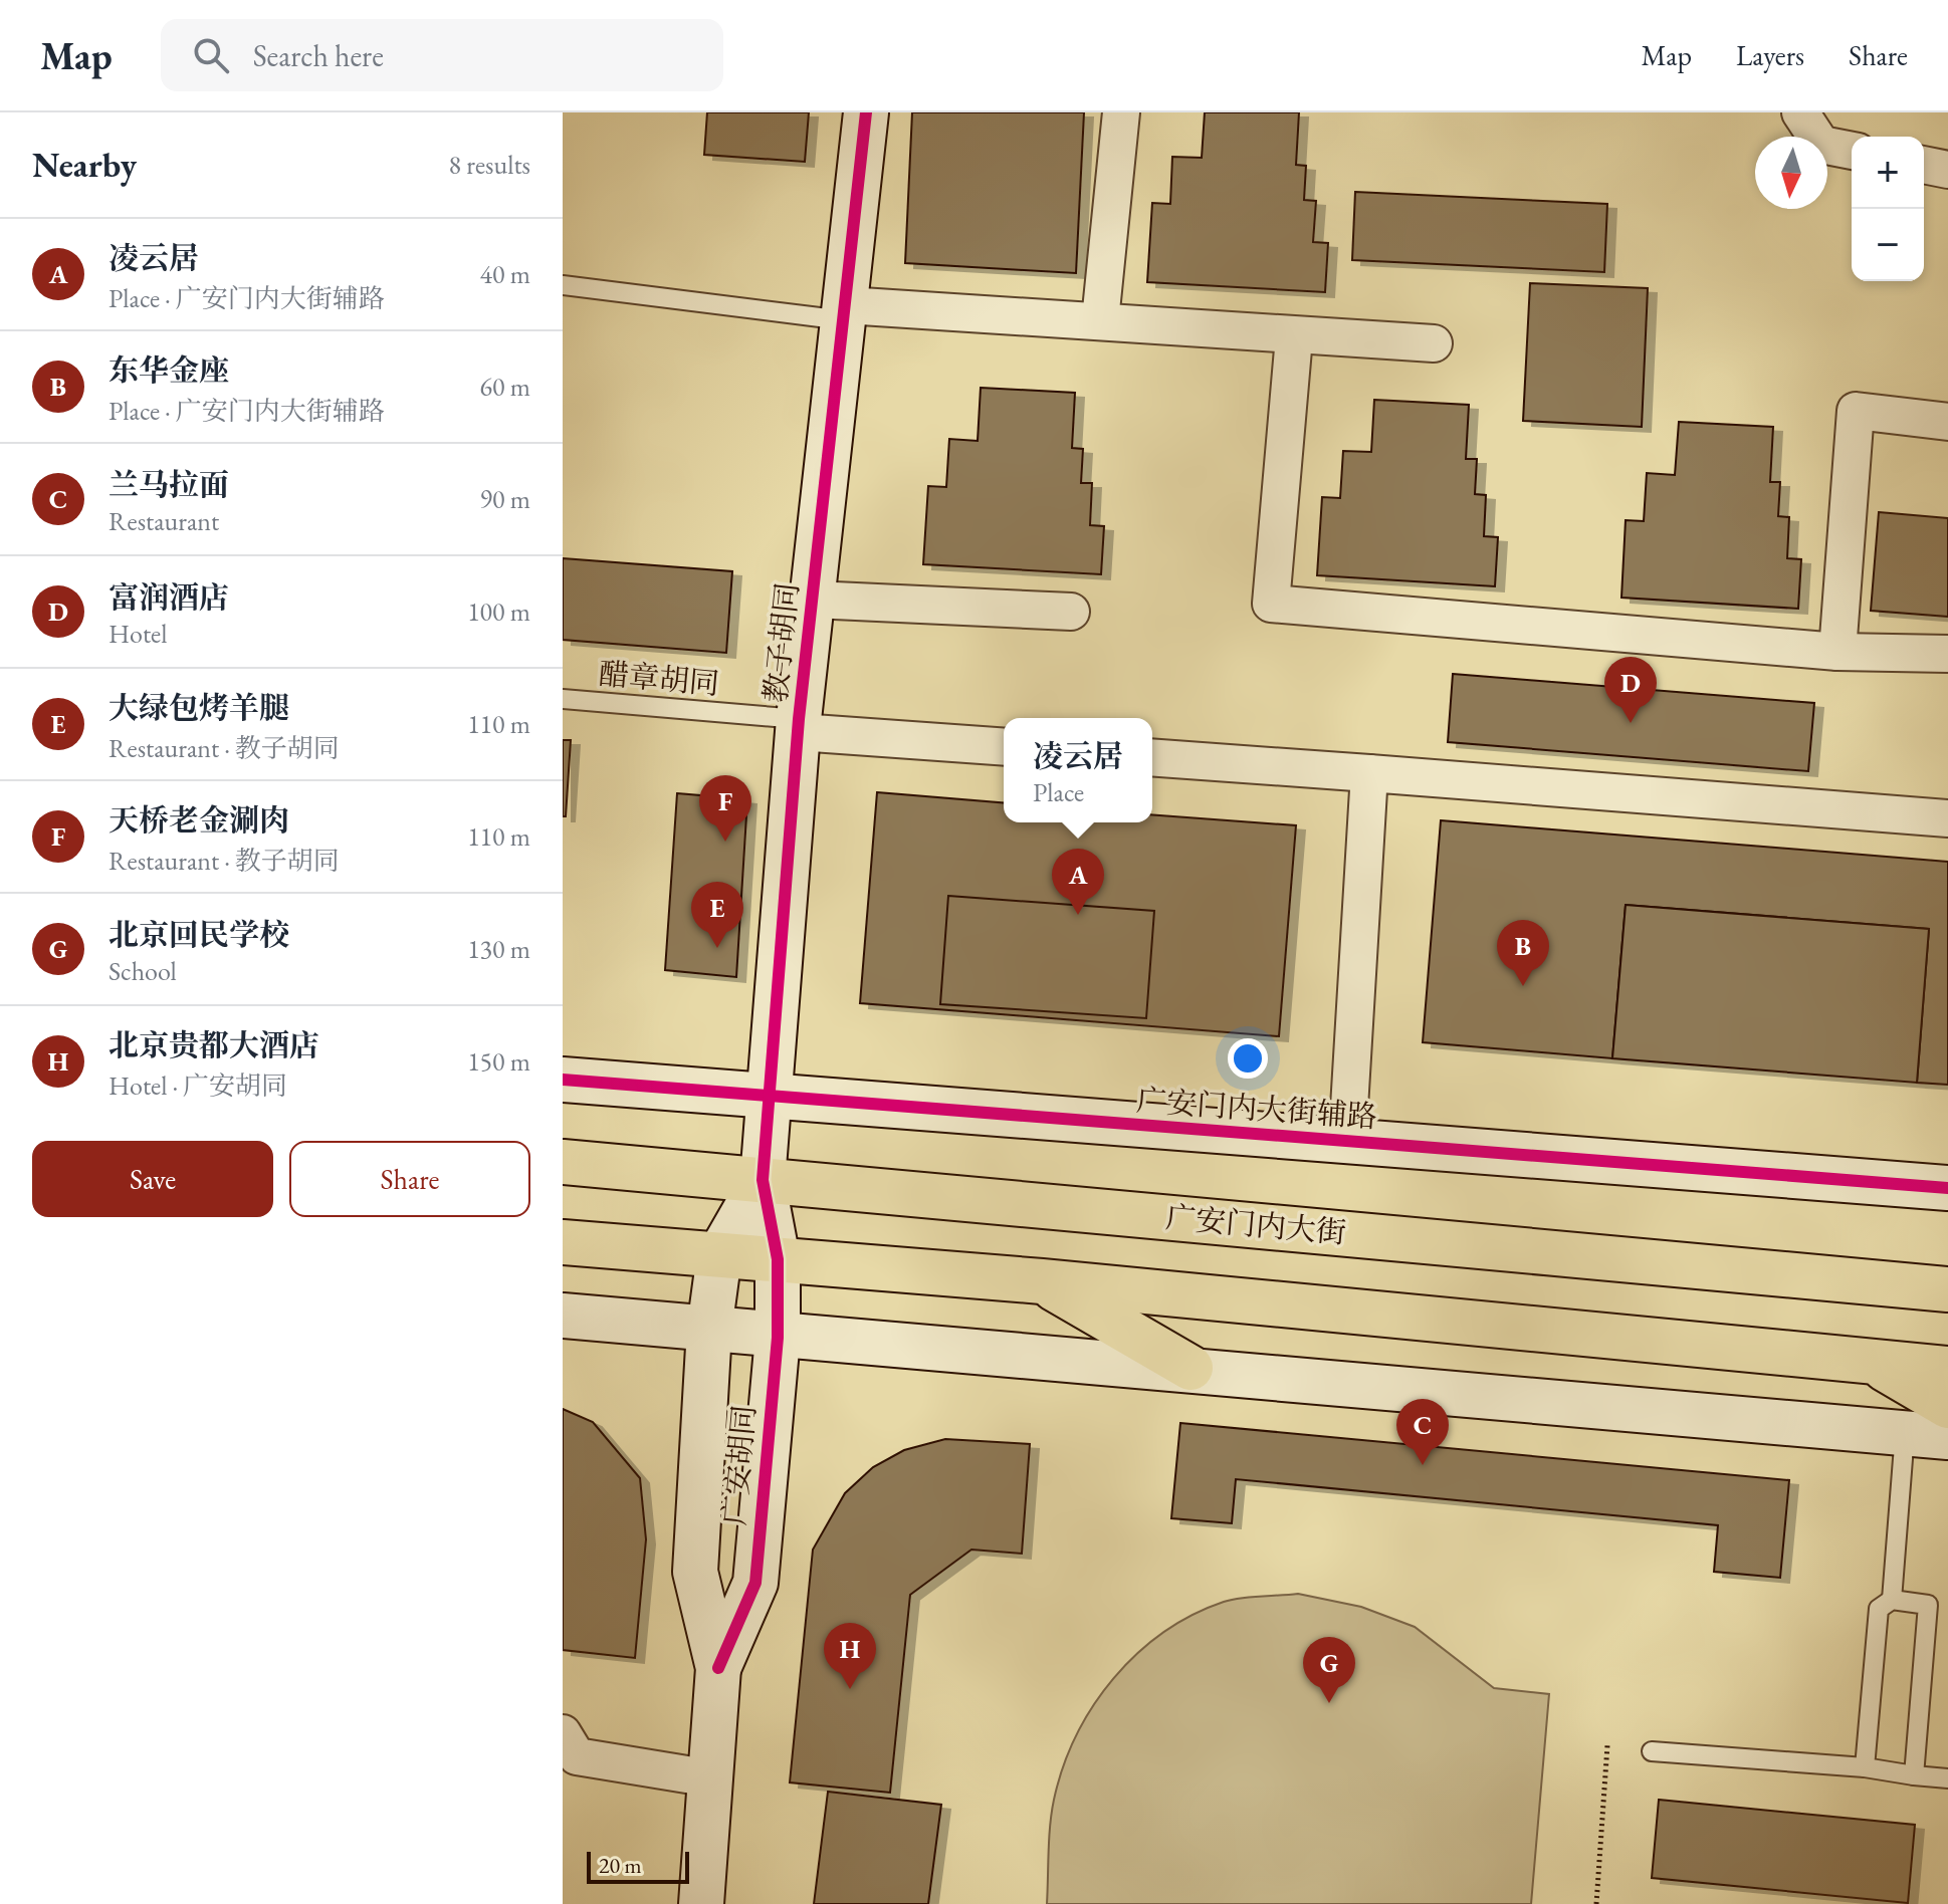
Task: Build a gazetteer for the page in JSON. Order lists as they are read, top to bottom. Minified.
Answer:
{"streets":{"main road":["广安门内大街"],"street":["教子胡同","广安门内大街辅路","广安胡同"],"lane":["醋章胡同"]},"crossings":[["教子胡同","醋章胡同"],["教子胡同","广安门内大街辅路"],["教子胡同","广安门内大街"],["教子胡同","广安胡同"],["广安门内大街","广安胡同"]],"scale_bar":"20 m","north":"bottom","page":{"header":"Map","search":"Search here","nav":["Map","Layers","Share"],"heading":["Nearby","8 results"],"map_buttons":["+","−"],"list":[{"mark":"A","name":"凌云居","note":"Place · 广安门内大街辅路","value":"40 m"},{"mark":"B","name":"东华金座","note":"Place · 广安门内大街辅路","value":"60 m"},{"mark":"C","name":"兰马拉面","note":"Restaurant","value":"90 m"},{"mark":"D","name":"富润酒店","note":"Hotel","value":"100 m"},{"mark":"E","name":"大绿包烤羊腿","note":"Restaurant · 教子胡同","value":"110 m"},{"mark":"F","name":"天桥老金涮肉","note":"Restaurant · 教子胡同","value":"110 m"},{"mark":"G","name":"北京回民学校","note":"School","value":"130 m"},{"mark":"H","name":"北京贵都大酒店","note":"Hotel · 广安胡同","value":"150 m"}],"pins":["D","F","A","E","B","C","H","G"],"popup":["凌云居","Place"],"buttons":["Save","Share"],"scale":"20 m"}}
